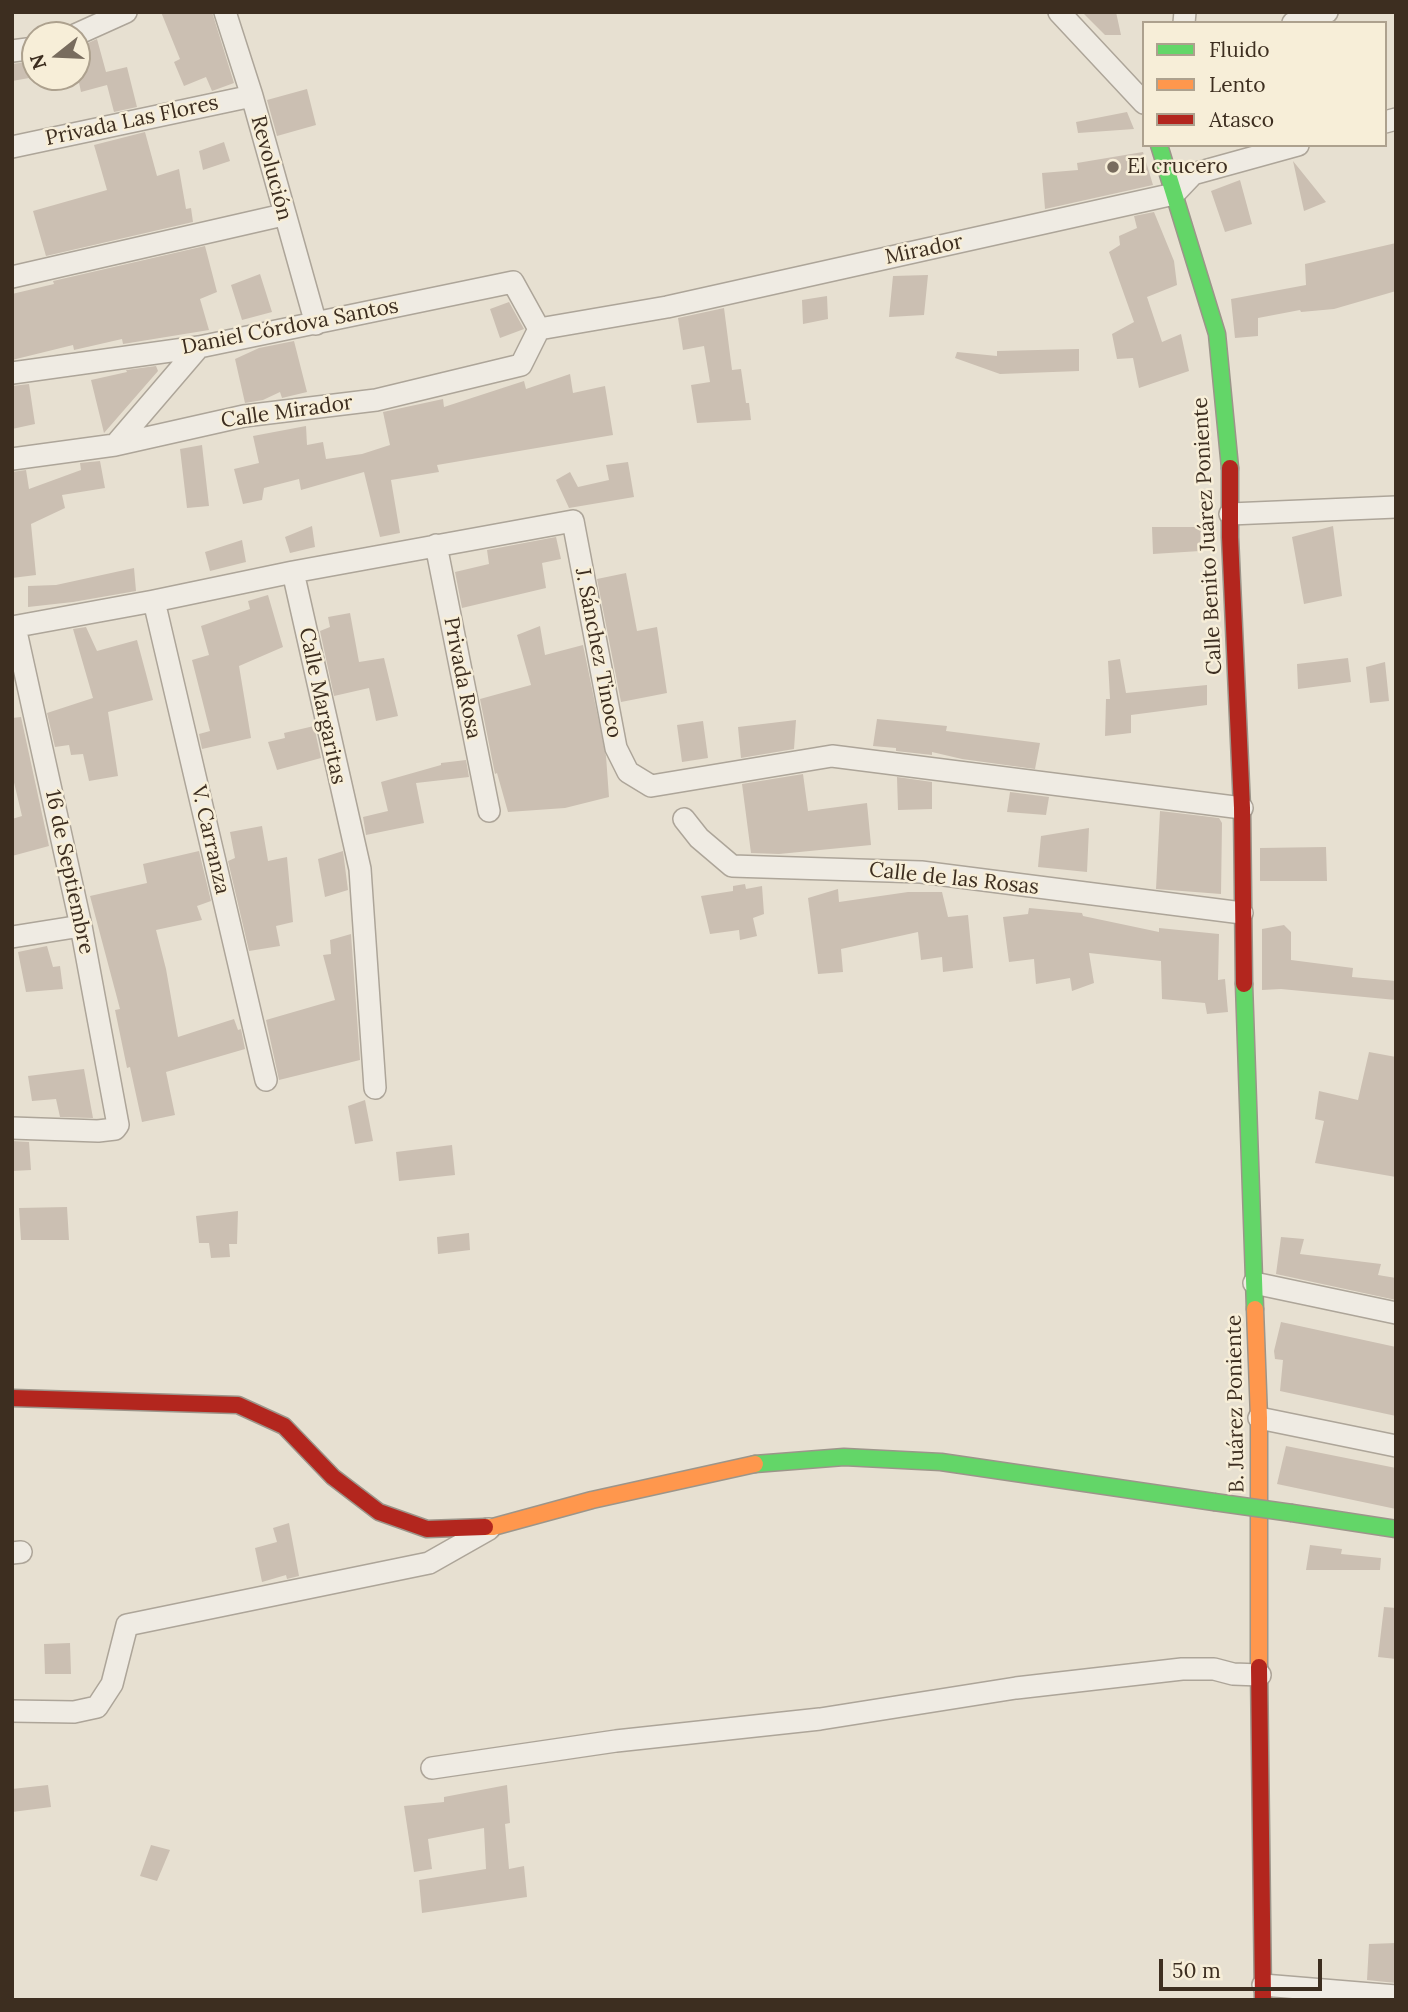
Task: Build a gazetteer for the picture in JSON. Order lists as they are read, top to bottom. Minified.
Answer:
{"streets":{"street":["Privada Las Flores","Revolución","Mirador","Daniel Córdova Santos","Calle Mirador","Calle Benito Juárez Poniente","J. Sánchez Tinoco","Privada Rosa","Calle Margaritas","V. Carranza","16 de Septiembre","Calle de las Rosas","B. Juárez Poniente"]},"crossings":[["Privada Las Flores","Revolución"],["Revolución","Daniel Córdova Santos"],["Mirador","Daniel Córdova Santos"],["Mirador","Calle Mirador"],["Mirador","Calle Benito Juárez Poniente"],["Daniel Córdova Santos","Calle Mirador"],["Calle Benito Juárez Poniente","J. Sánchez Tinoco"],["Calle Benito Juárez Poniente","B. Juárez Poniente"],["J. Sánchez Tinoco","Privada Rosa"],["J. Sánchez Tinoco","Calle Margaritas"],["J. Sánchez Tinoco","V. Carranza"],["J. Sánchez Tinoco","16 de Septiembre"],["J. Sánchez Tinoco","B. Juárez Poniente"],["Calle de las Rosas","B. Juárez Poniente"]],"places":["El crucero"],"legend":["Fluido","Lento","Atasco"],"scale_bar":"50 m","north":"left"}
